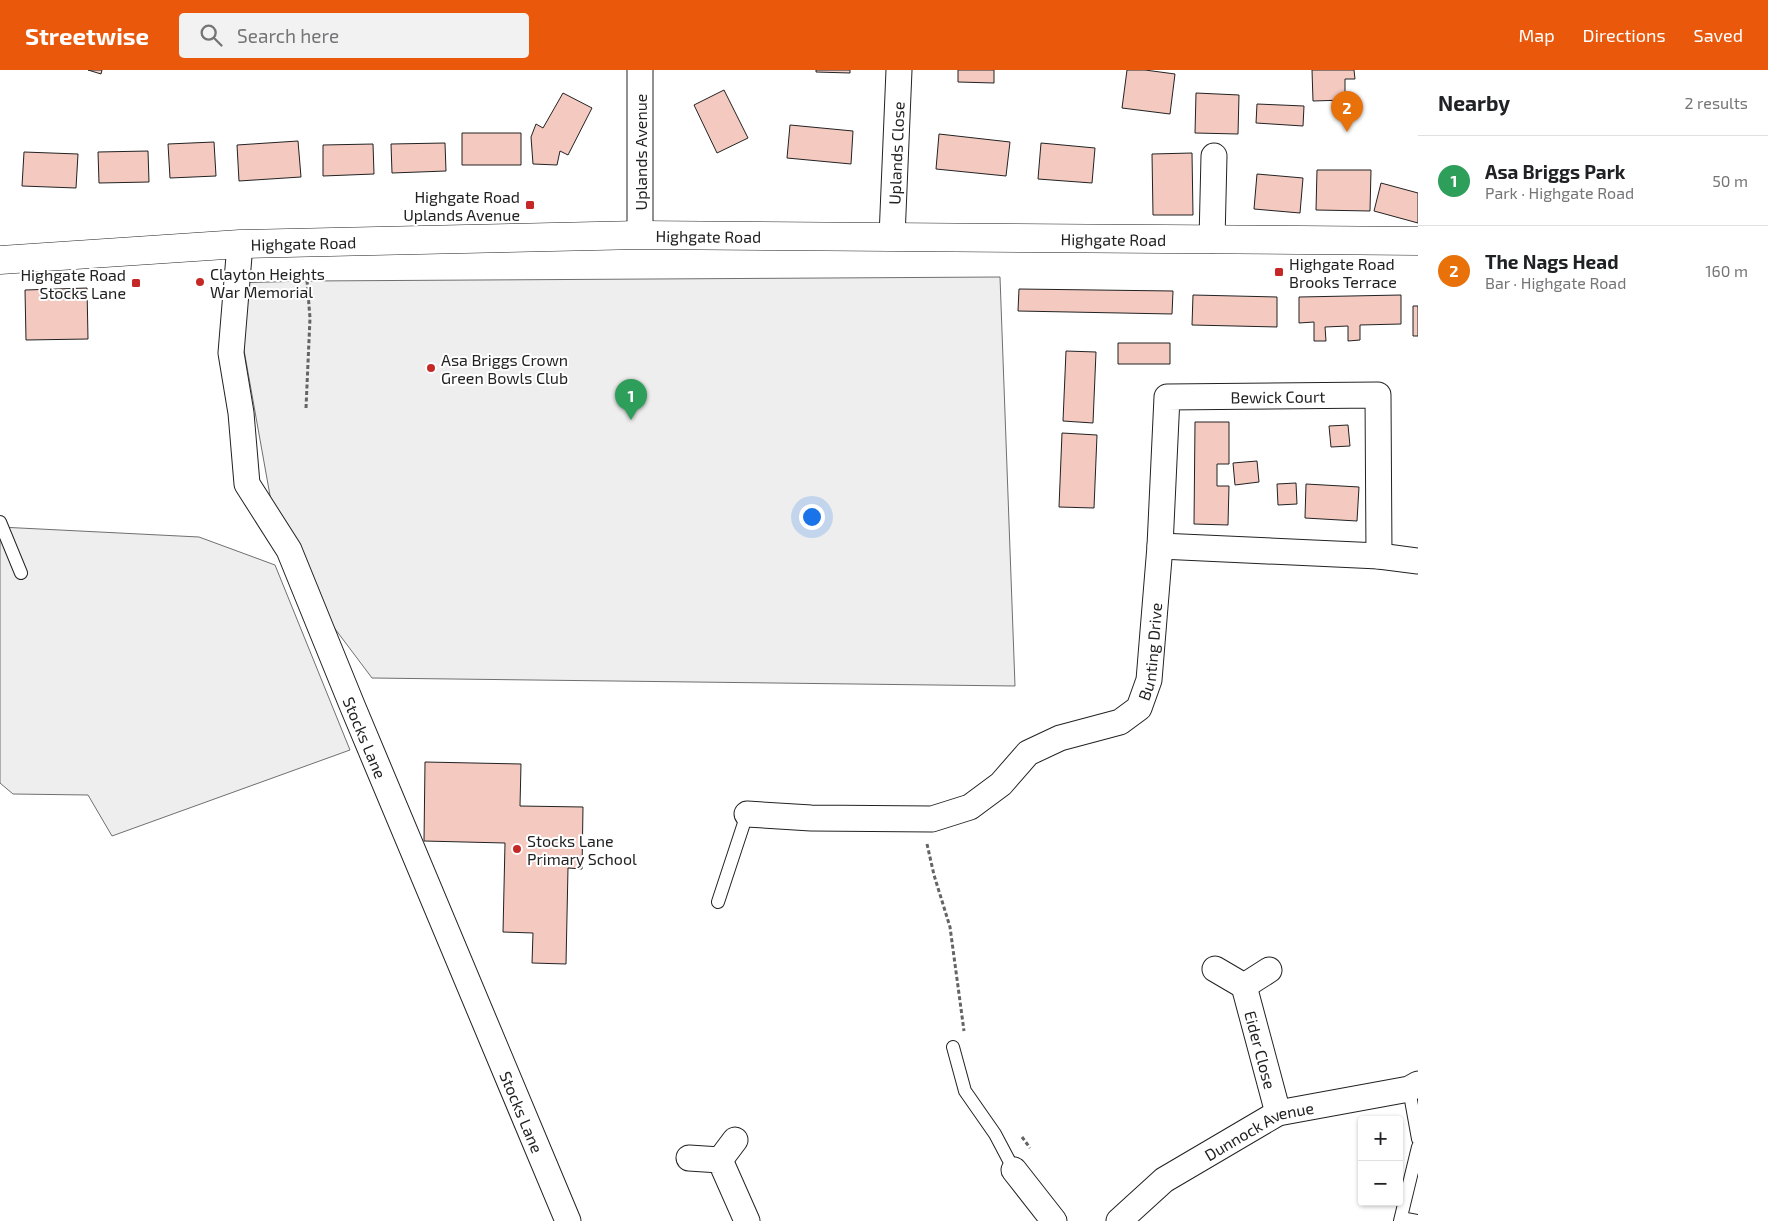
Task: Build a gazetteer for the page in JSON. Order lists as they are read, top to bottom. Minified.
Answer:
{"streets":{"main road":["Highgate Road"],"street":["Uplands Avenue","Uplands Close","Bewick Court","Bunting Drive","Stocks Lane","Eider Close","Dunnock Avenue"]},"crossings":[["Uplands Avenue","Highgate Road"],["Uplands Close","Highgate Road"],["Highgate Road","Stocks Lane"],["Bewick Court","Bunting Drive"],["Eider Close","Dunnock Avenue"]],"places":{"transit":["Highgate Road Uplands Avenue","Highgate Road Brooks Terrace","Highgate Road Stocks Lane"],"other":["Clayton Heights War Memorial","Asa Briggs Crown Green Bowls Club","Stocks Lane Primary School"]},"page":{"header":"Streetwise","search":"Search here","nav":["Map","Directions","Saved"],"heading":["Nearby","2 results"],"pins":["2","1"],"list":[{"mark":"1","name":"Asa Briggs Park","note":"Park · Highgate Road","value":"50 m"},{"mark":"2","name":"The Nags Head","note":"Bar · Highgate Road","value":"160 m"}],"map_buttons":["+","−"]}}
